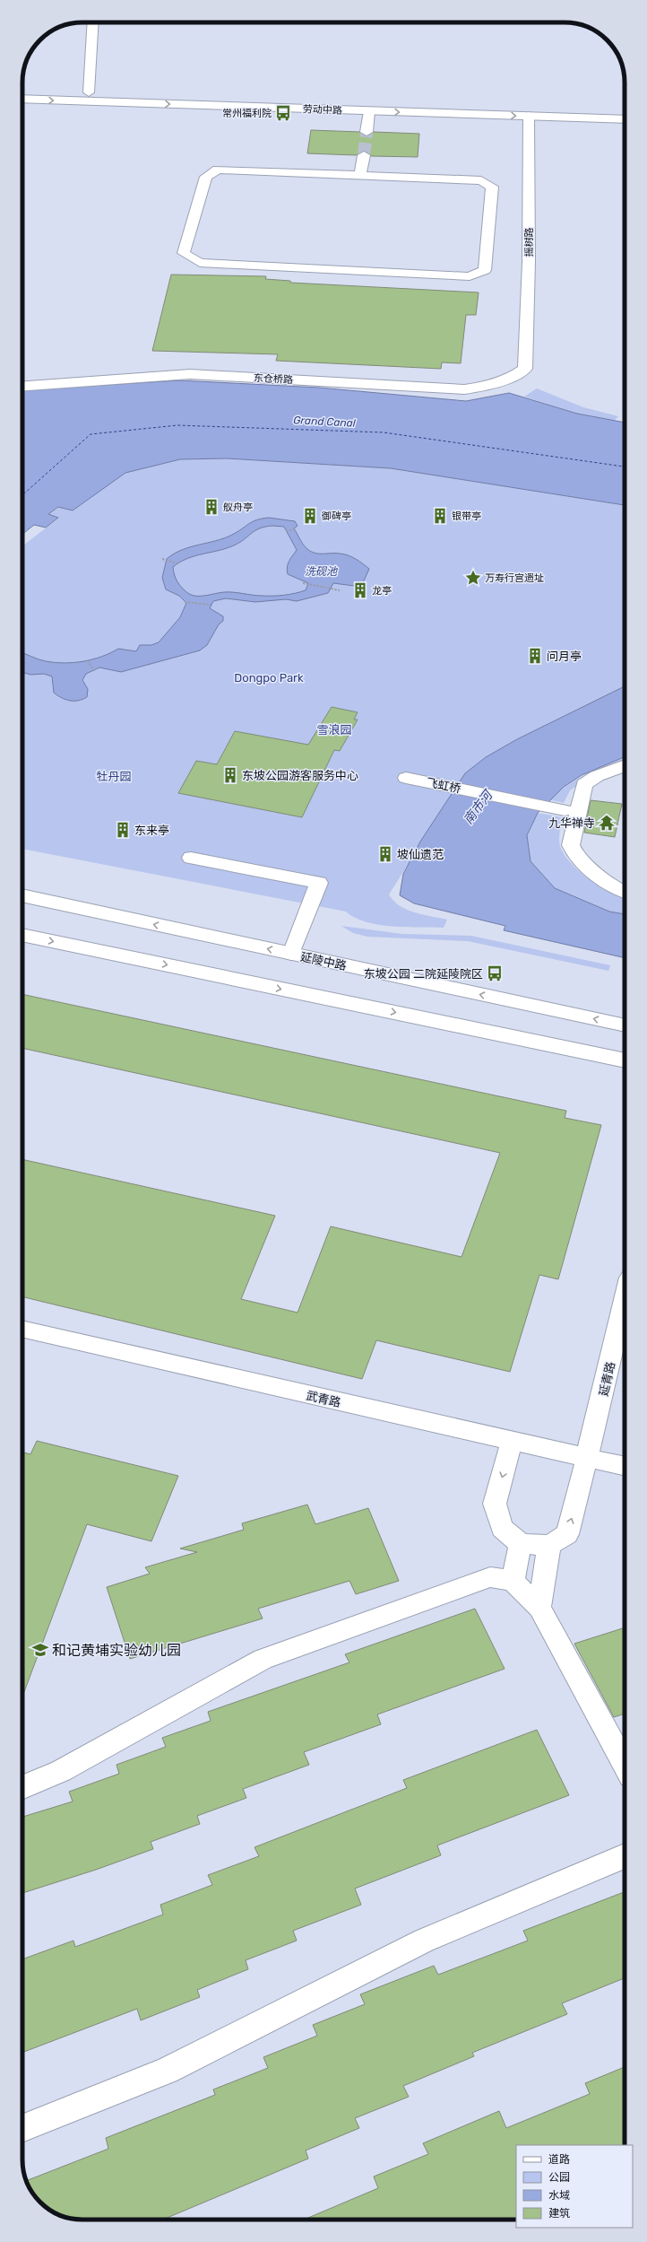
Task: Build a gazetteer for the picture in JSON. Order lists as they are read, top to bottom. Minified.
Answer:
{"streets":{"main road":["劳动中路","摇树路","东仓桥路","飞虹桥","延陵中路","延青路","武青路"]},"crossings":[["劳动中路","摇树路"],["摇树路","东仓桥路"],["延青路","武青路"]],"one_way":["延青路"],"water":["Grand Canal","洗砚池","南市河"],"parks":["Dongpo Park","雪浪园","牡丹园"],"places":{"bus stop":["常州福利院","东坡公园 二院延陵院区"],"building":["舣舟亭","御碑亭","银带亭","龙亭","问月亭","东坡公园游客服务中心","东来亭","坡仙遗范"],"place":["万寿行宫遗址"],"temple":["九华禅寺"],"school or university":["和记黄埔实验幼儿园"]},"legend":["道路","公园","水域","建筑"]}
